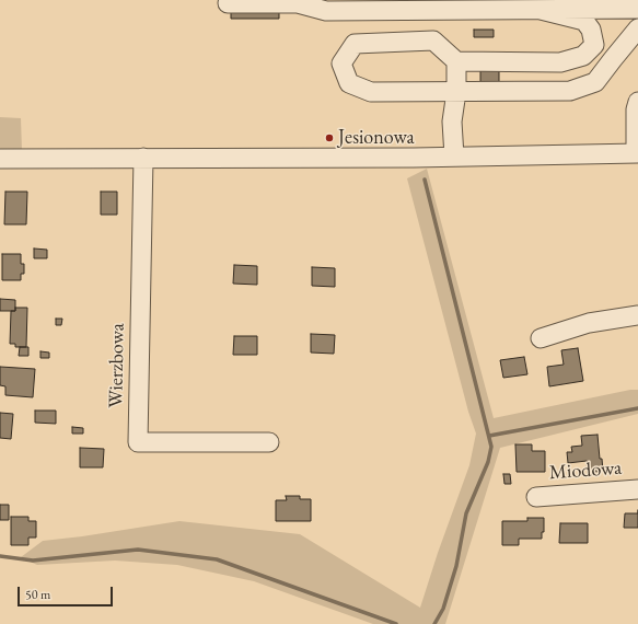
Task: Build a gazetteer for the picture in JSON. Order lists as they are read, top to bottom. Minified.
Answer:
{"streets":{"street":["Wierzbowa","Miodowa"]},"places":["Jesionowa"],"scale_bar":"50 m"}
